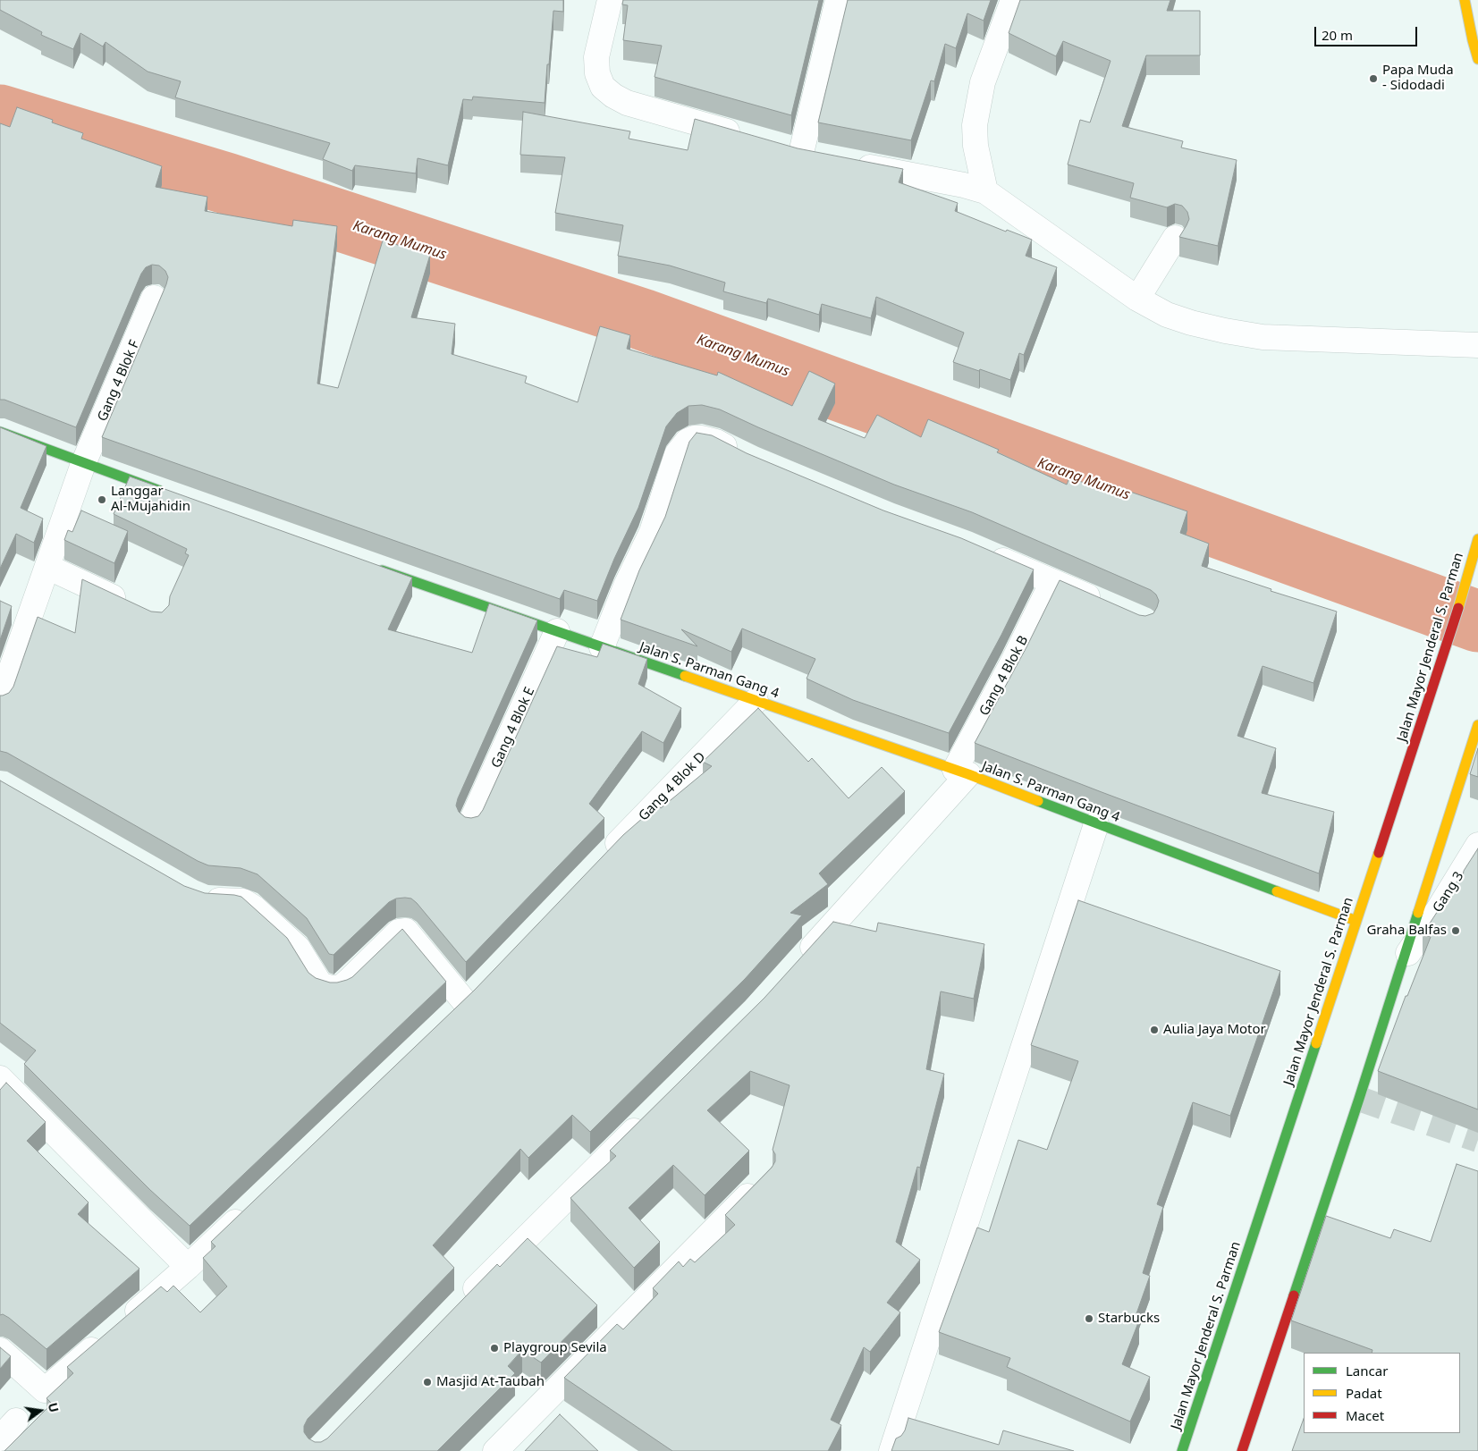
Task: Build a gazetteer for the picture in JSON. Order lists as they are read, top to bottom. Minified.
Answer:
{"streets":{"main road":["Jalan Mayor Jenderal S. Parman","Jalan S. Parman Gang 4"],"street":["Gang 4 Blok F","Gang 4 Blok B","Gang 4 Blok E","Gang 4 Blok D","Gang 3"]},"crossings":[["Jalan Mayor Jenderal S. Parman","Jalan S. Parman Gang 4"],["Jalan S. Parman Gang 4","Gang 4 Blok B"],["Jalan S. Parman Gang 4","Gang 4 Blok E"],["Jalan S. Parman Gang 4","Gang 4 Blok D"]],"water":["Karang Mumus"],"places":["Papa Muda - Sidodadi","Langgar Al-Mujahidin","Graha Balfas","Aulia Jaya Motor","Starbucks","Playgroup Sevila","Masjid At-Taubah"],"legend":["Lancar","Padat","Macet"],"scale_bar":"20 m","north":"right"}
